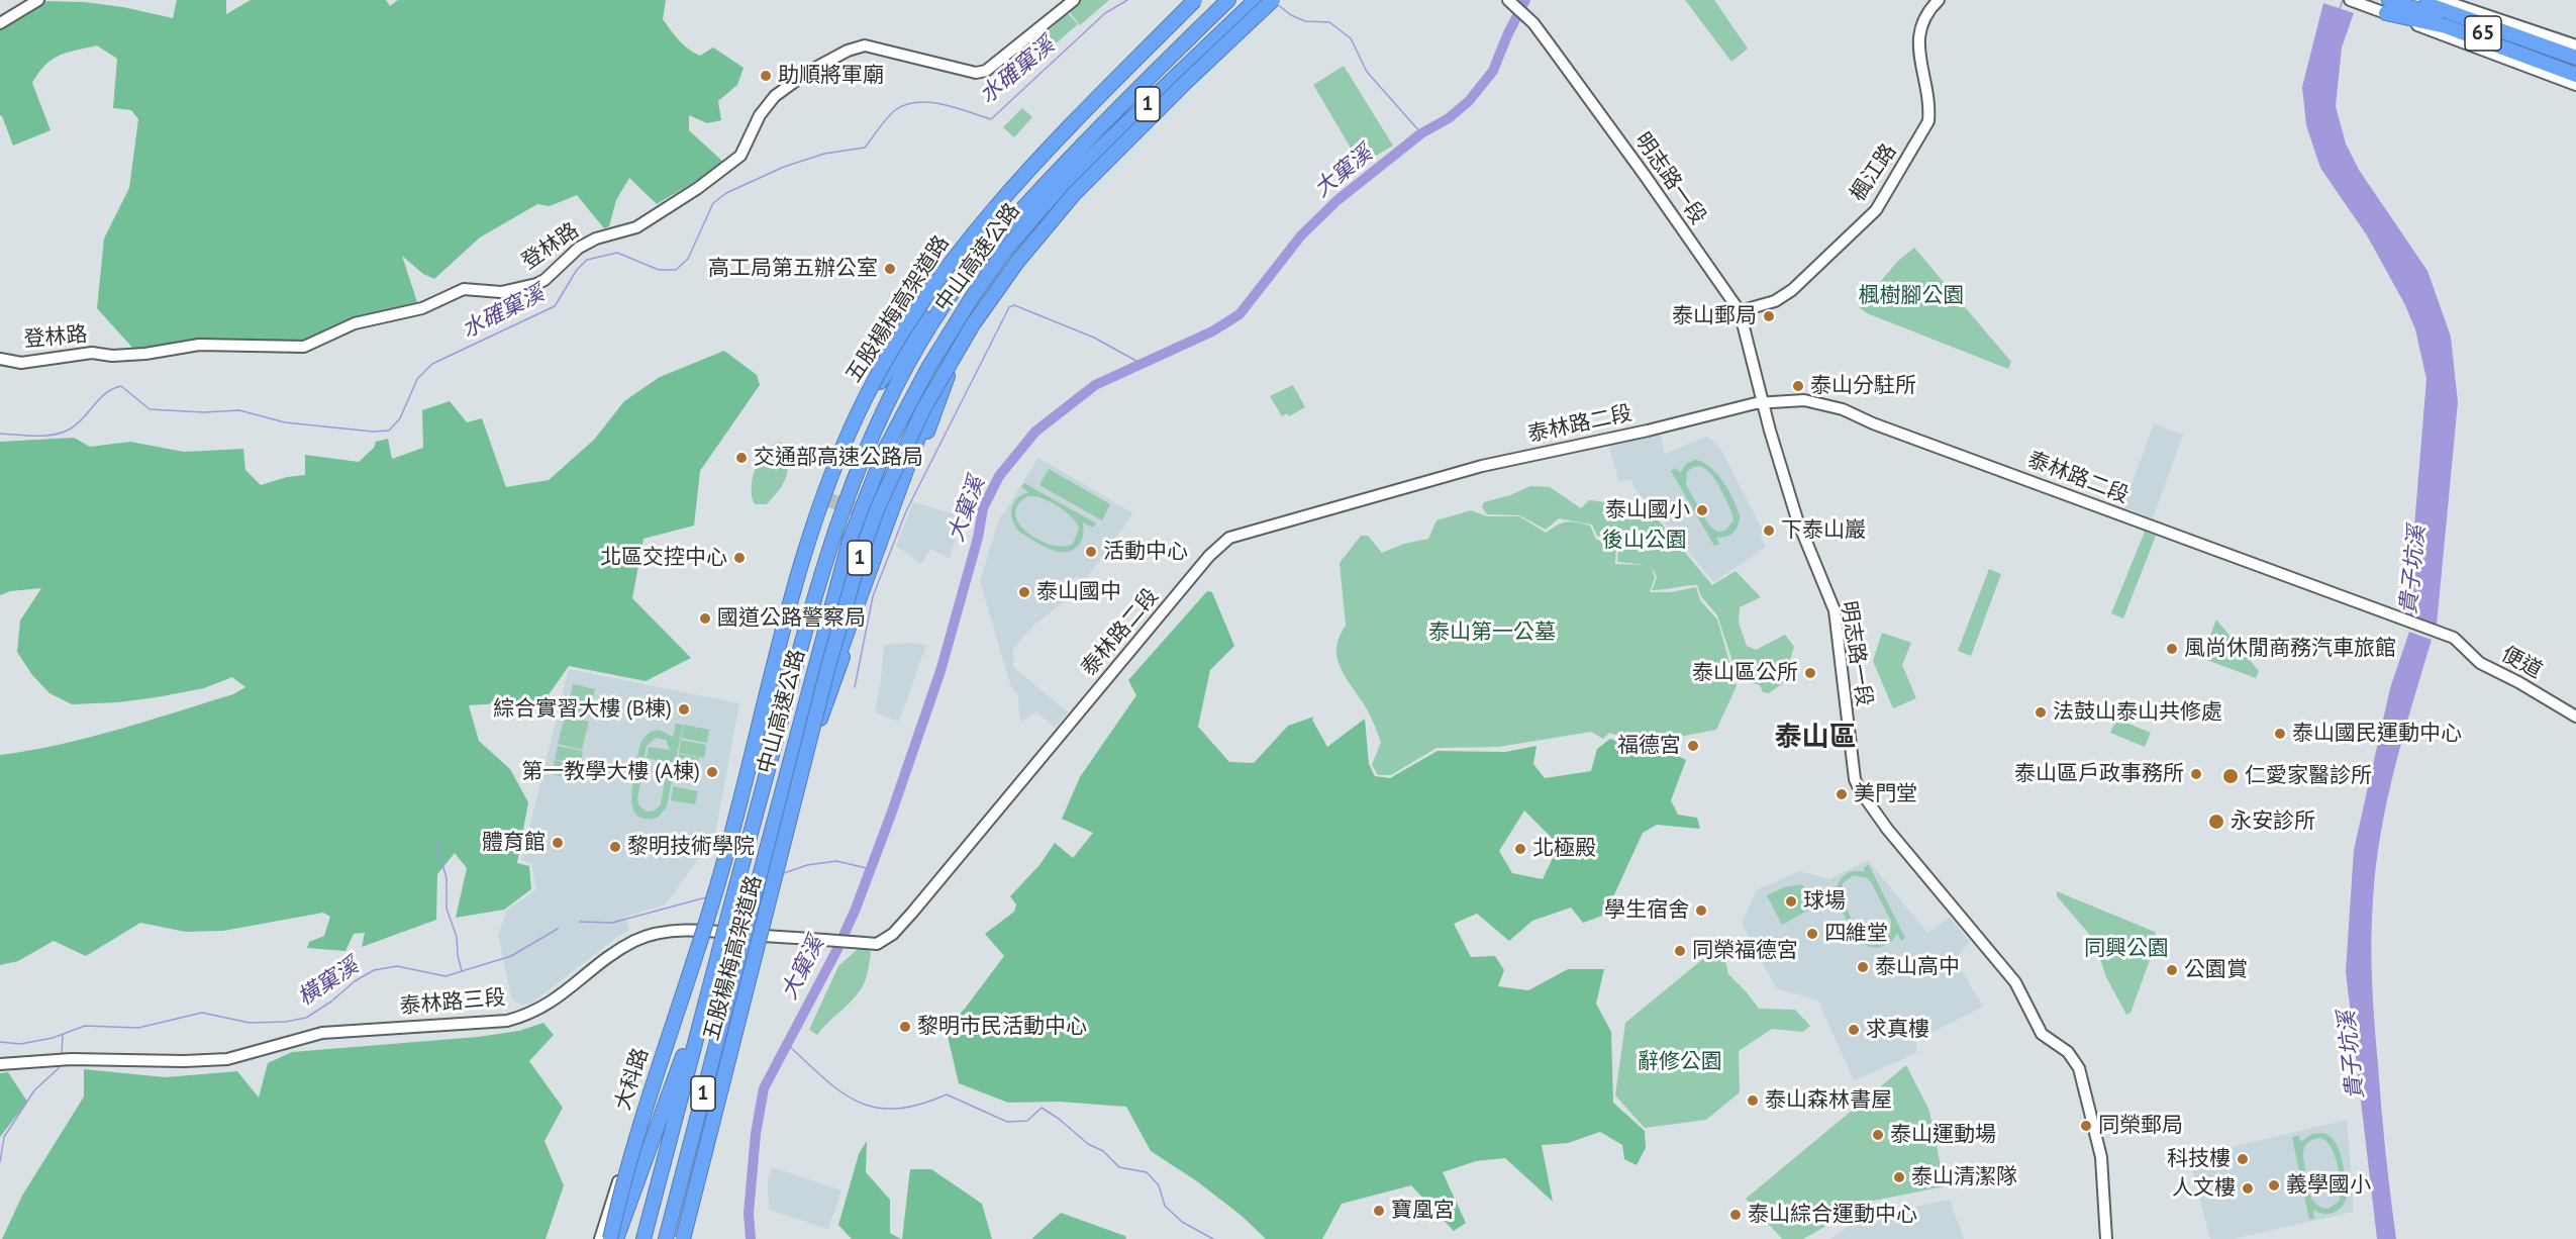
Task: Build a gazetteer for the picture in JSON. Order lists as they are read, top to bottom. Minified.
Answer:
{"streets":{"highway":["65","1","中山高速公路","五股楊梅高架道路"],"main road":["楓江路","明志路一段","登林路","泰林路二段","便道","泰林路三段","大科路"]},"crossings":[["楓江路","明志路一段"],["明志路一段","泰林路二段"],["中山高速公路","五股楊梅高架道路"],["泰林路二段","便道"],["泰林路二段","泰林路三段"],["泰林路三段","大科路"]],"districts":["泰山區"],"water":["水確窠溪","大窠溪","貴子坑溪","橫窠溪"],"parks":["楓樹腳公園","後山公園","泰山第一公墓","同興公園","辭修公園"],"places":["助順將軍廟","高工局第五辦公室","泰山郵局","泰山分駐所","交通部高速公路局","泰山國小","下泰山巖","活動中心","北區交控中心","泰山國中","國道公路警察局","風尚休閒商務汽車旅館","泰山區公所","綜合實習大樓 (B棟)","法鼓山泰山共修處","泰山國民運動中心","福德宮","第一教學大樓 (A棟)","泰山區戶政事務所","仁愛家醫診所","美門堂","永安診所","體育館","黎明技術學院","北極殿","球場","學生宿舍","四維堂","同榮福德宮","泰山高中","公園賞","黎明市民活動中心","求真樓","泰山森林書屋","同榮郵局","泰山運動場","科技樓","泰山清潔隊","義學國小","人文樓","寶凰宮","泰山綜合運動中心"]}
